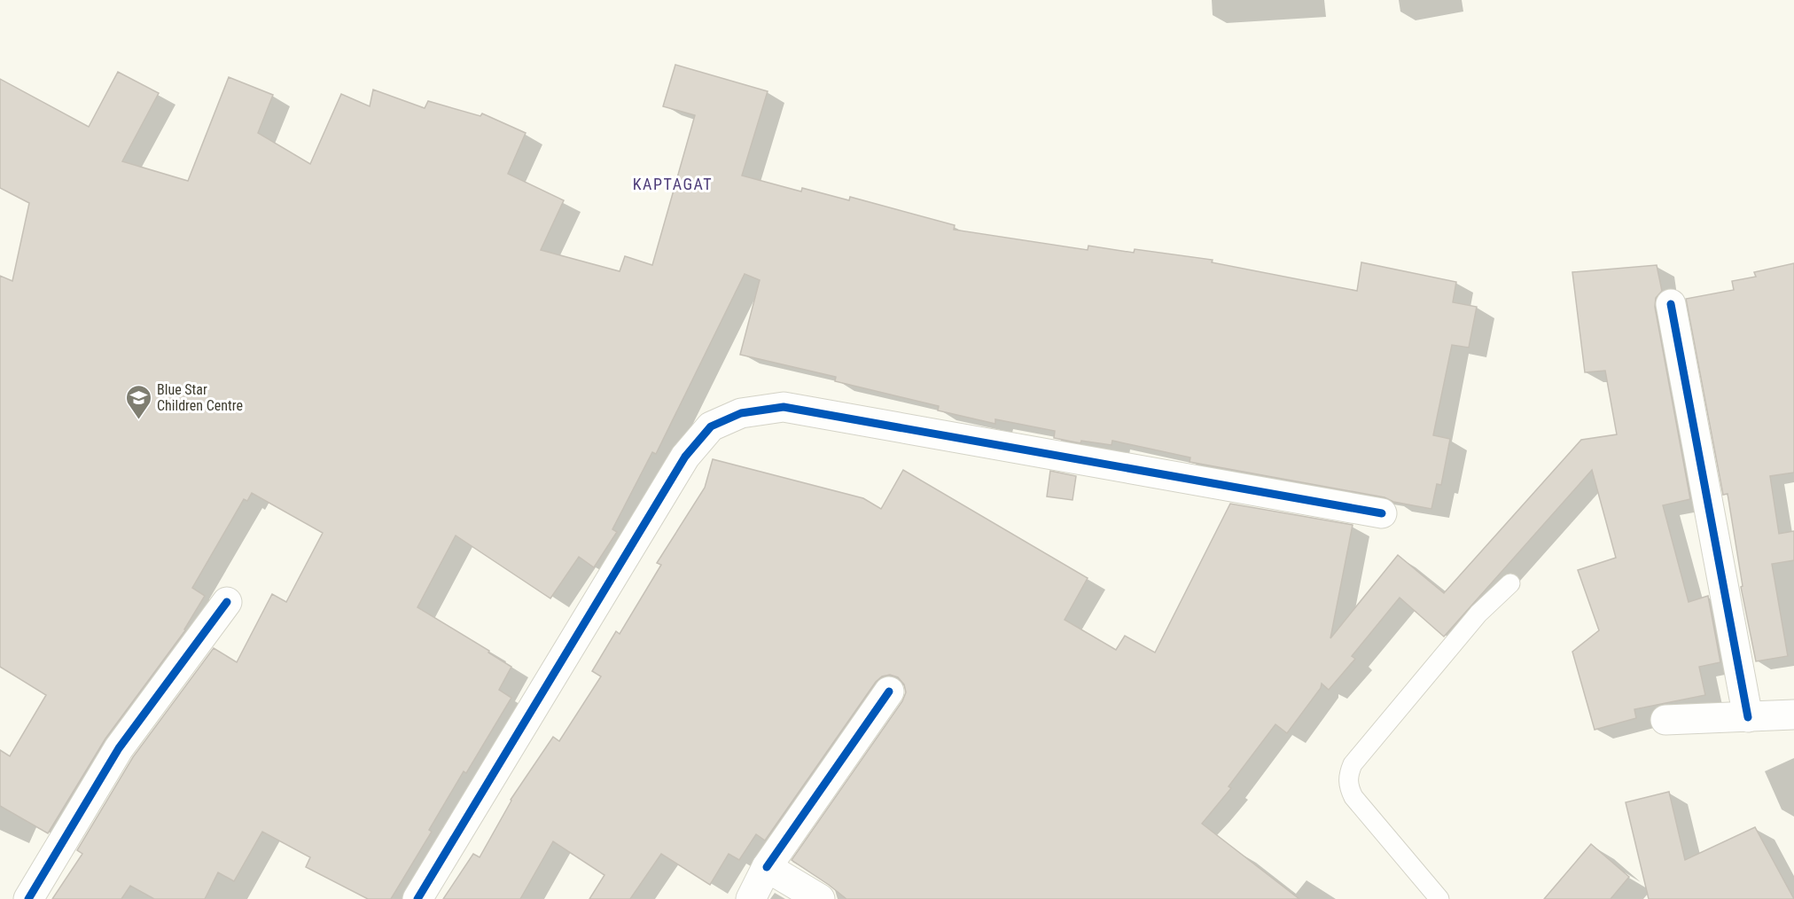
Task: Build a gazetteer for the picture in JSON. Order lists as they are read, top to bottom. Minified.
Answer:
{"districts":["KAPTAGAT"],"places":{"school or university":["Blue Star Children Centre"]}}
